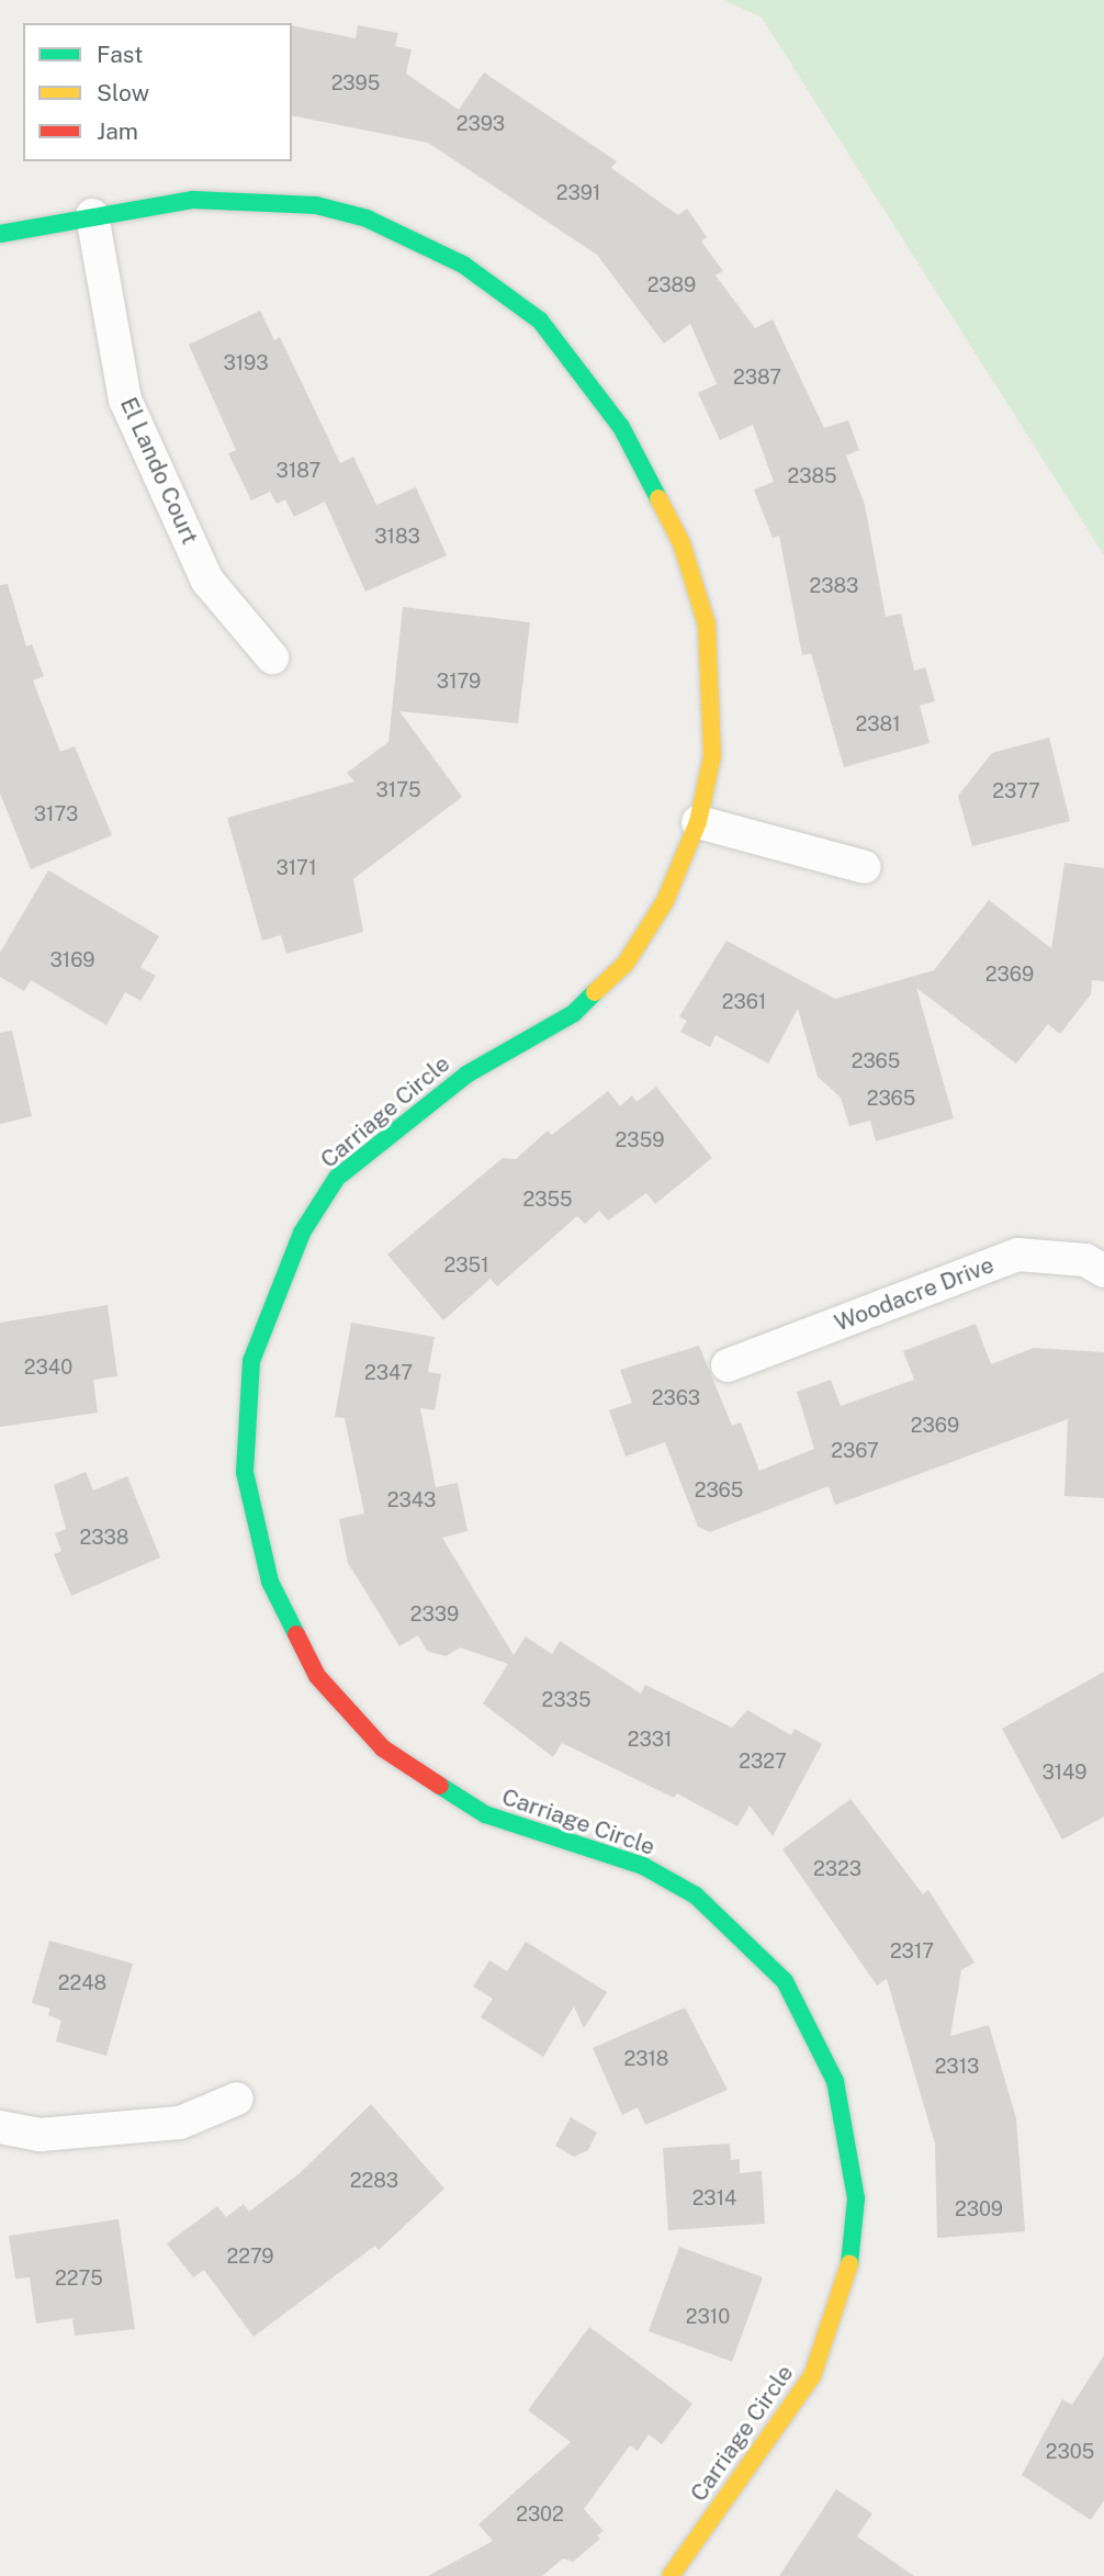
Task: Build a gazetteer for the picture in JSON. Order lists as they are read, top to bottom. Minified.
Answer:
{"streets":{"street":["El Lando Court","Carriage Circle","Woodacre Drive"]},"crossings":[["El Lando Court","Carriage Circle"]],"house_numbers":["2395","2393","2391","2389","3193","2387","3187","2385","3183","2383","3179","2381","3175","2377","3173","3171","3169","2369","2361","2365","2365","2359","2355","2351","2340","2347","2363","2369","2367","2365","2343","2338","2339","2335","2331","2327","3149","2323","2317","2248","2318","2313","2283","2314","2309","2279","2275","2310","2305","2302"],"legend":["Fast","Slow","Jam"]}
